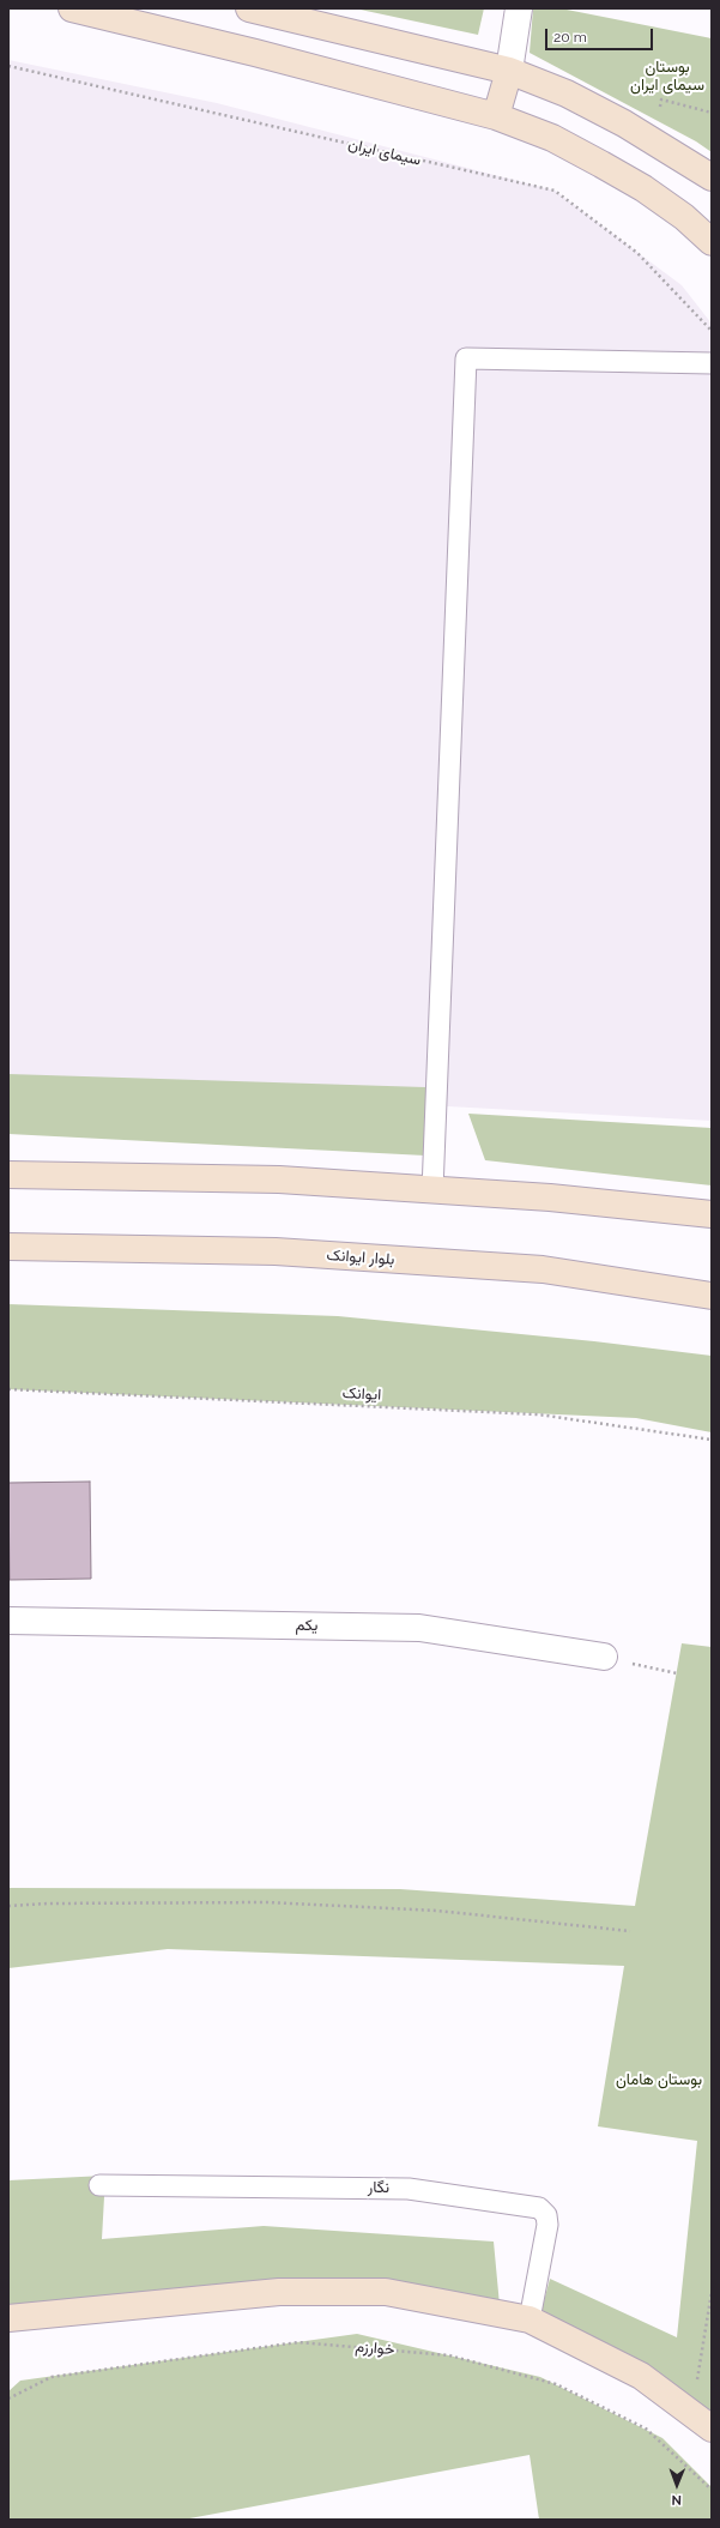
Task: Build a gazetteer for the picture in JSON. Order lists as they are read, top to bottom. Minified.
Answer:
{"streets":{"street":["بلوار ایوانک","یکم"],"lane":["نگار"],"path":["سیمای ایران","ایوانک","خوارزم"]},"parks":["بوستان سیمای ایران","بوستان هامان"],"scale_bar":"20 m","north":"bottom"}
